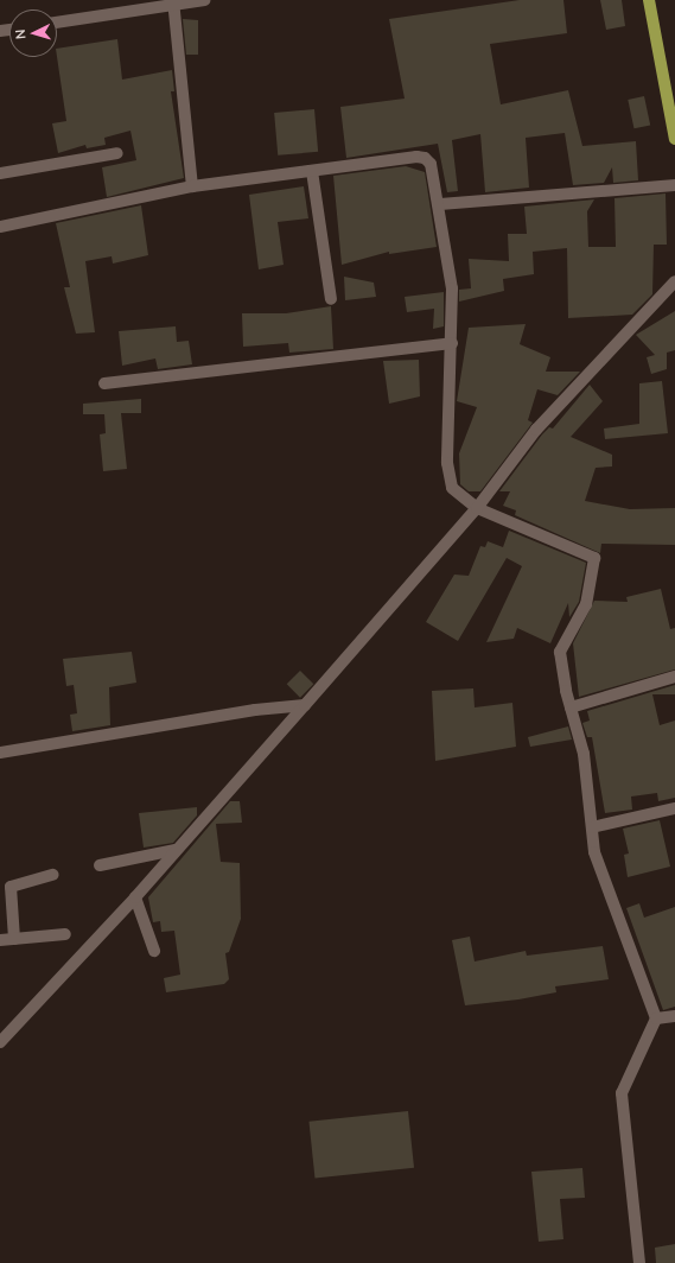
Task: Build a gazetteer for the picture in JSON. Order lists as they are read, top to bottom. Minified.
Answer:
{"north":"left"}
